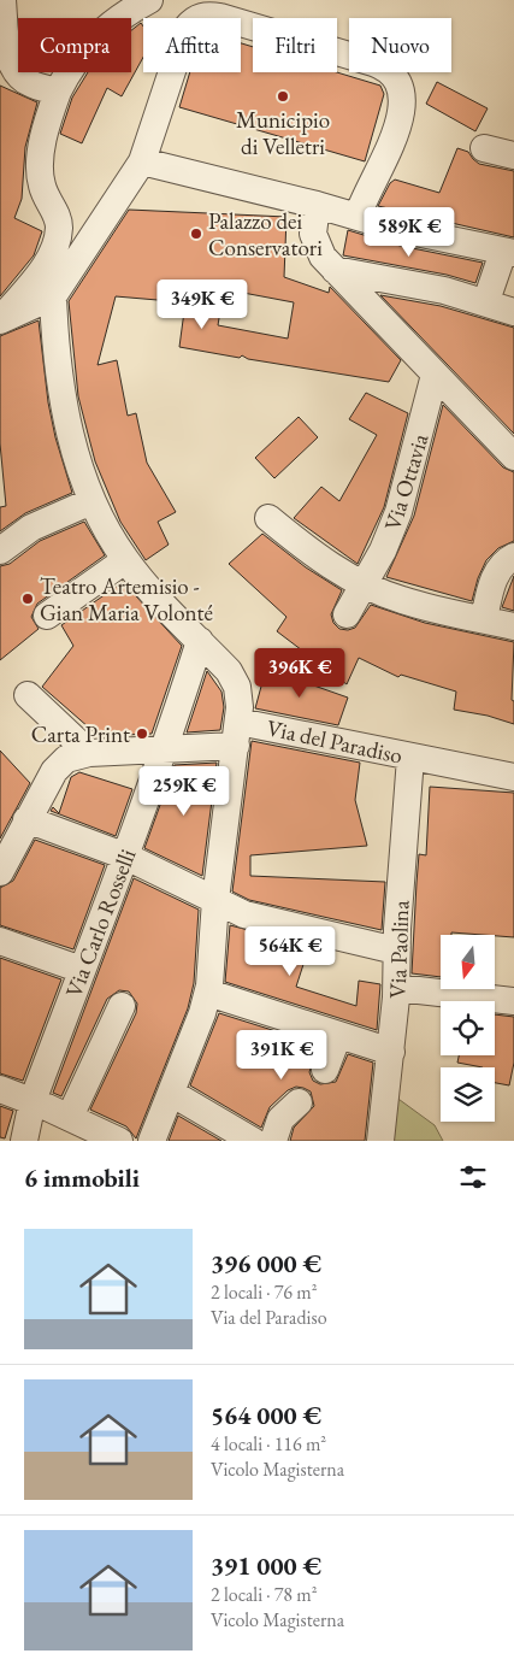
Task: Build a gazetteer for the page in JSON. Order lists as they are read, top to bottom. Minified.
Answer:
{"streets":{"street":["Via Ottavia","Via del Paradiso","Via Carlo Rosselli","Via Paolina"]},"crossings":[["Via del Paradiso","Via Carlo Rosselli"],["Via del Paradiso","Via Paolina"]],"places":["Municipio di Velletri","Palazzo dei Conservatori","Teatro Artemisio - Gian Maria Volonté","Carta Print"],"north":"bottom","page":{"chip":["Compra","Affitta","Filtri","Nuovo"],"price":["589K €","349K €","396K €","259K €","564K €","391K €"],"heading":"6 immobili","list":[{"name":"396 000 €","note":"2 locali · 76 m² · Via del Paradiso"},{"name":"564 000 €","note":"4 locali · 116 m² · Vicolo Magisterna"},{"name":"391 000 €","note":"2 locali · 78 m² · Vicolo Magisterna"}]}}
